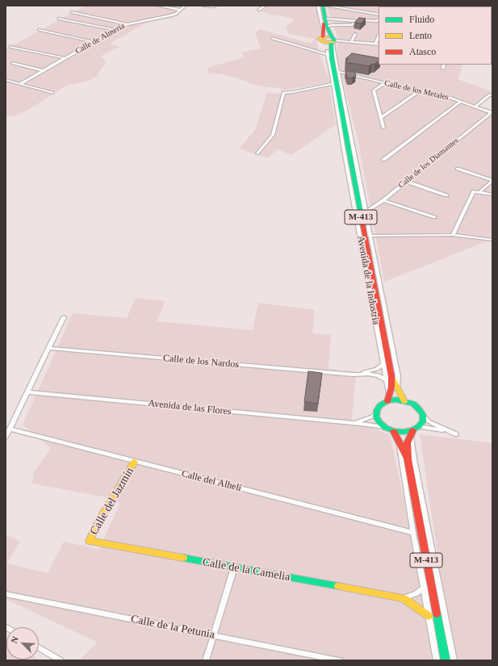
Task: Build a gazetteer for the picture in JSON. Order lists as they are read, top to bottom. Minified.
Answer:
{"streets":{"main road":["M-413","Avenida de la Industria","Calle del Jazmín","Calle de la Camelia"],"street":["Calle de Almería","Calle de los Metales","Calle de los Diamantes","Calle de los Nardos","Avenida de las Flores","Calle del Alhelí","Calle de la Petunia"]},"crossings":[["Calle de los Metales","Calle de los Diamantes"],["Calle de los Metales","Avenida de la Industria"],["Calle de los Diamantes","Avenida de la Industria"],["M-413","Avenida de la Industria"],["M-413","Avenida de las Flores"],["Avenida de la Industria","Calle de los Nardos"],["Avenida de la Industria","Avenida de las Flores"],["Calle del Alhelí","Calle del Jazmín"],["Calle del Jazmín","Calle de la Camelia"]],"legend":["Fluido","Lento","Atasco"],"north":"top left"}
